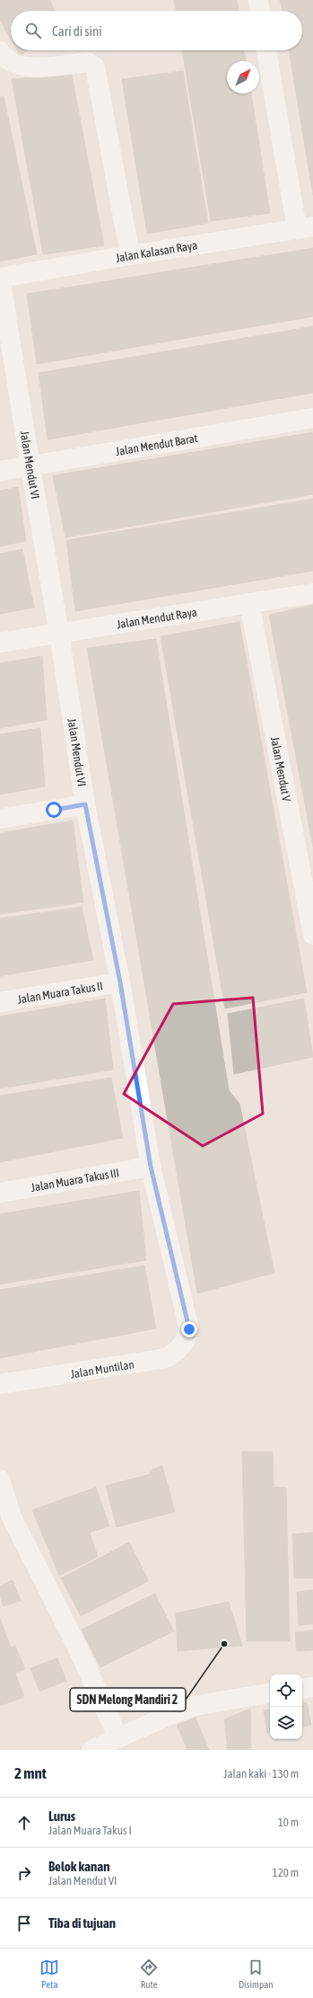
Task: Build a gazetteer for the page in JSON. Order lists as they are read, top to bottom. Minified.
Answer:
{"streets":{"street":["Jalan Kalasan Raya","Jalan Mendut Barat","Jalan Mendut VI","Jalan Mendut Raya","Jalan Mendut V","Jalan Muara Takus II","Jalan Muara Takus III","Jalan Muntilan"]},"crossings":[["Jalan Kalasan Raya","Jalan Mendut VI"],["Jalan Mendut Barat","Jalan Mendut VI"],["Jalan Mendut VI","Jalan Mendut Raya"],["Jalan Mendut VI","Jalan Muara Takus II"],["Jalan Mendut VI","Jalan Muara Takus III"],["Jalan Mendut VI","Jalan Muntilan"],["Jalan Mendut Raya","Jalan Mendut V"]],"places":["SDN Melong Mandiri 2"],"north":"top right","page":{"search":"Cari di sini","heading":["2 mnt","Jalan kaki · 130 m"],"list":[["Lurus","Jalan Muara Takus I","10 m"],["Belok kanan","Jalan Mendut VI","120 m"],"Tiba di tujuan"],"nav":["Peta","Rute","Disimpan"]}}
